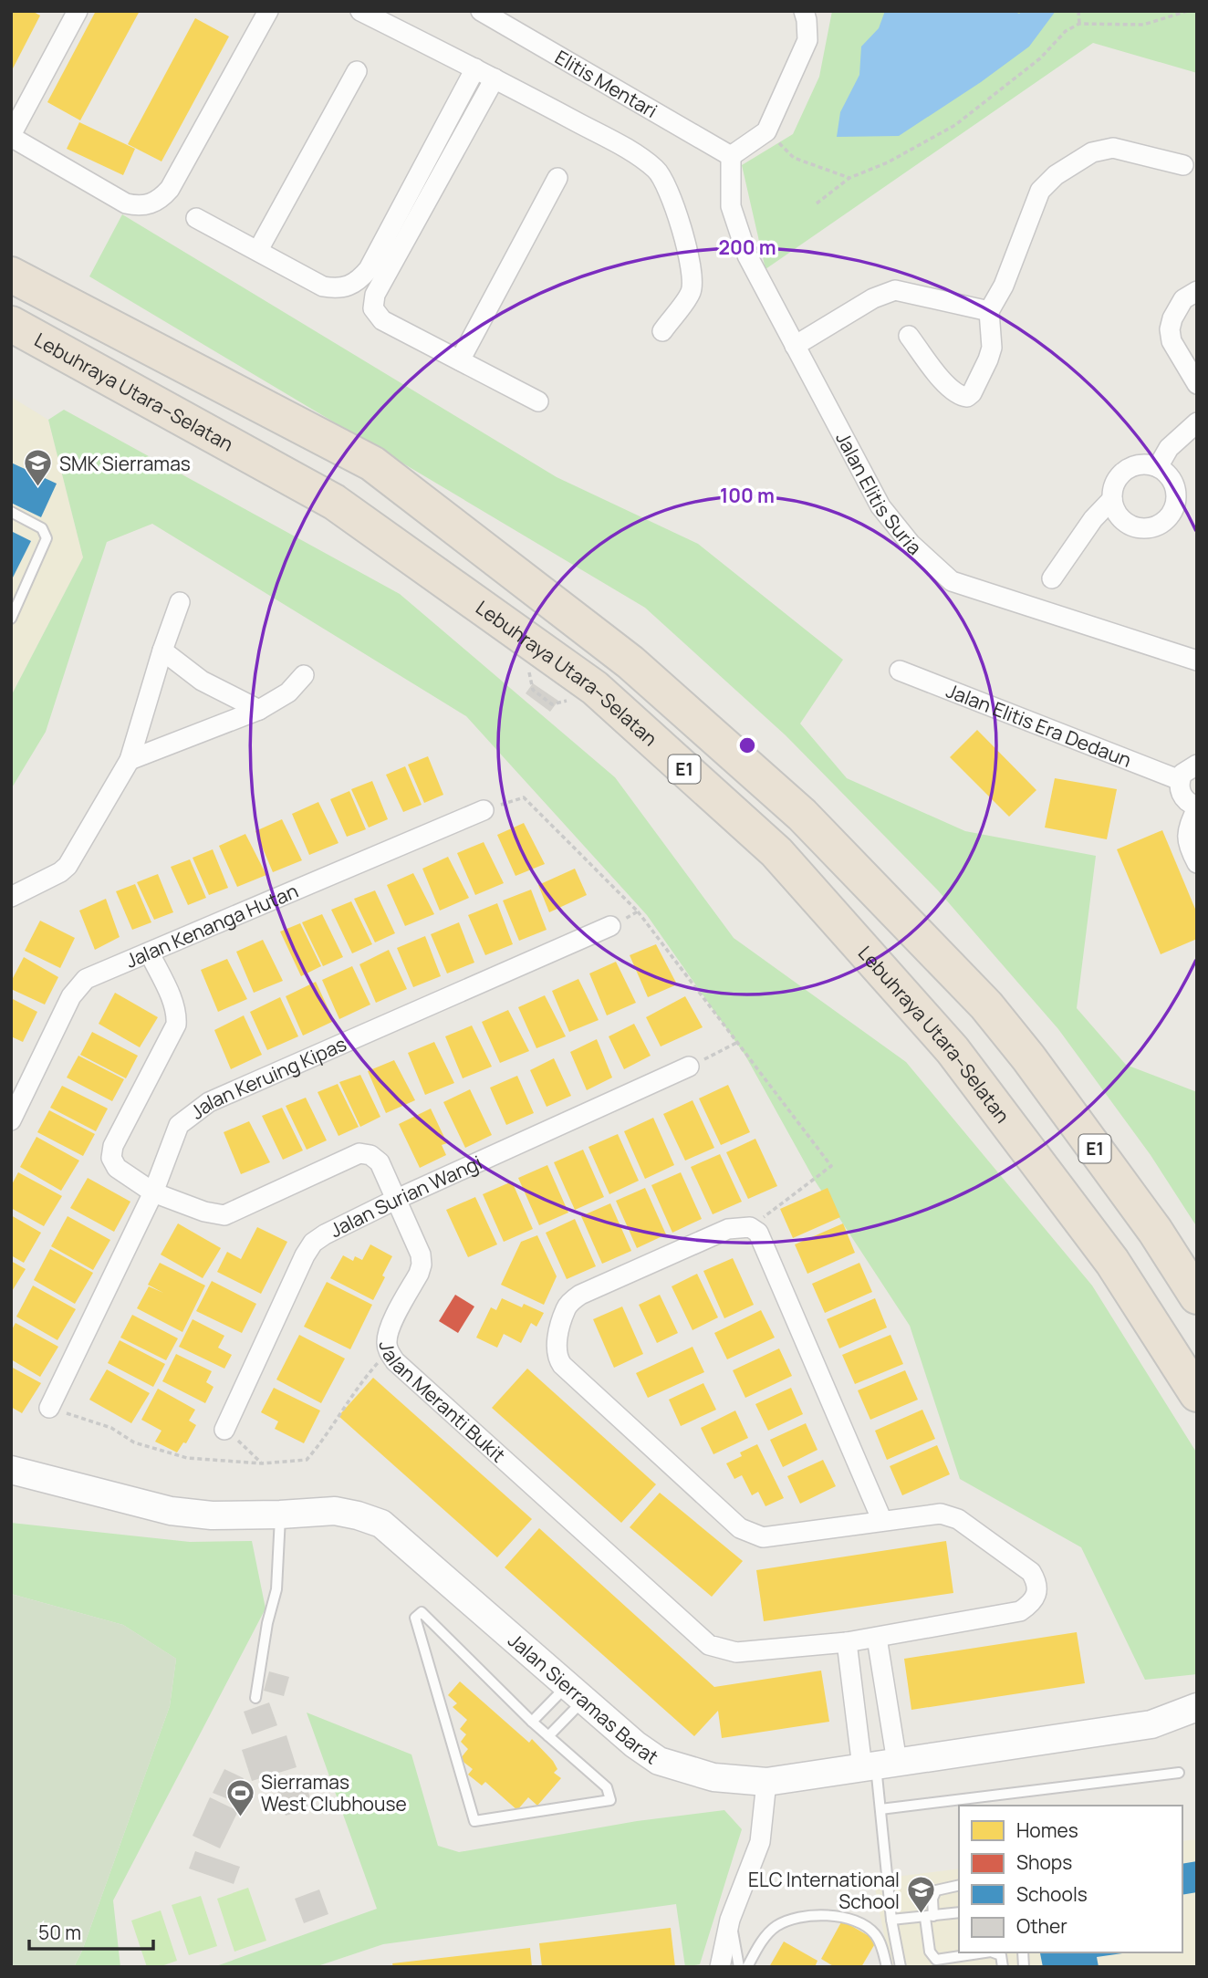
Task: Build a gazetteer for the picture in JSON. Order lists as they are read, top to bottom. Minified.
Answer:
{"streets":{"highway":["Lebuhraya Utara–Selatan","E1"],"street":["Elitis Mentari","Jalan Elitis Suria","Jalan Elitis Era Dedaun","Jalan Kenanga Hutan","Jalan Keruing Kipas","Jalan Surian Wangi","Jalan Meranti Bukit","Jalan Sierramas Barat"]},"crossings":[["Elitis Mentari","Jalan Elitis Suria"],["Jalan Kenanga Hutan","Jalan Meranti Bukit"],["Jalan Keruing Kipas","Jalan Meranti Bukit"],["Jalan Surian Wangi","Jalan Meranti Bukit"]],"places":{"school or university":["SMK Sierramas","ELC International School"],"sports":["Sierramas West Clubhouse"]},"legend":["Homes","Shops","Schools","Other"],"scale_bar":"50 m","rings":["200 m","100 m"]}
